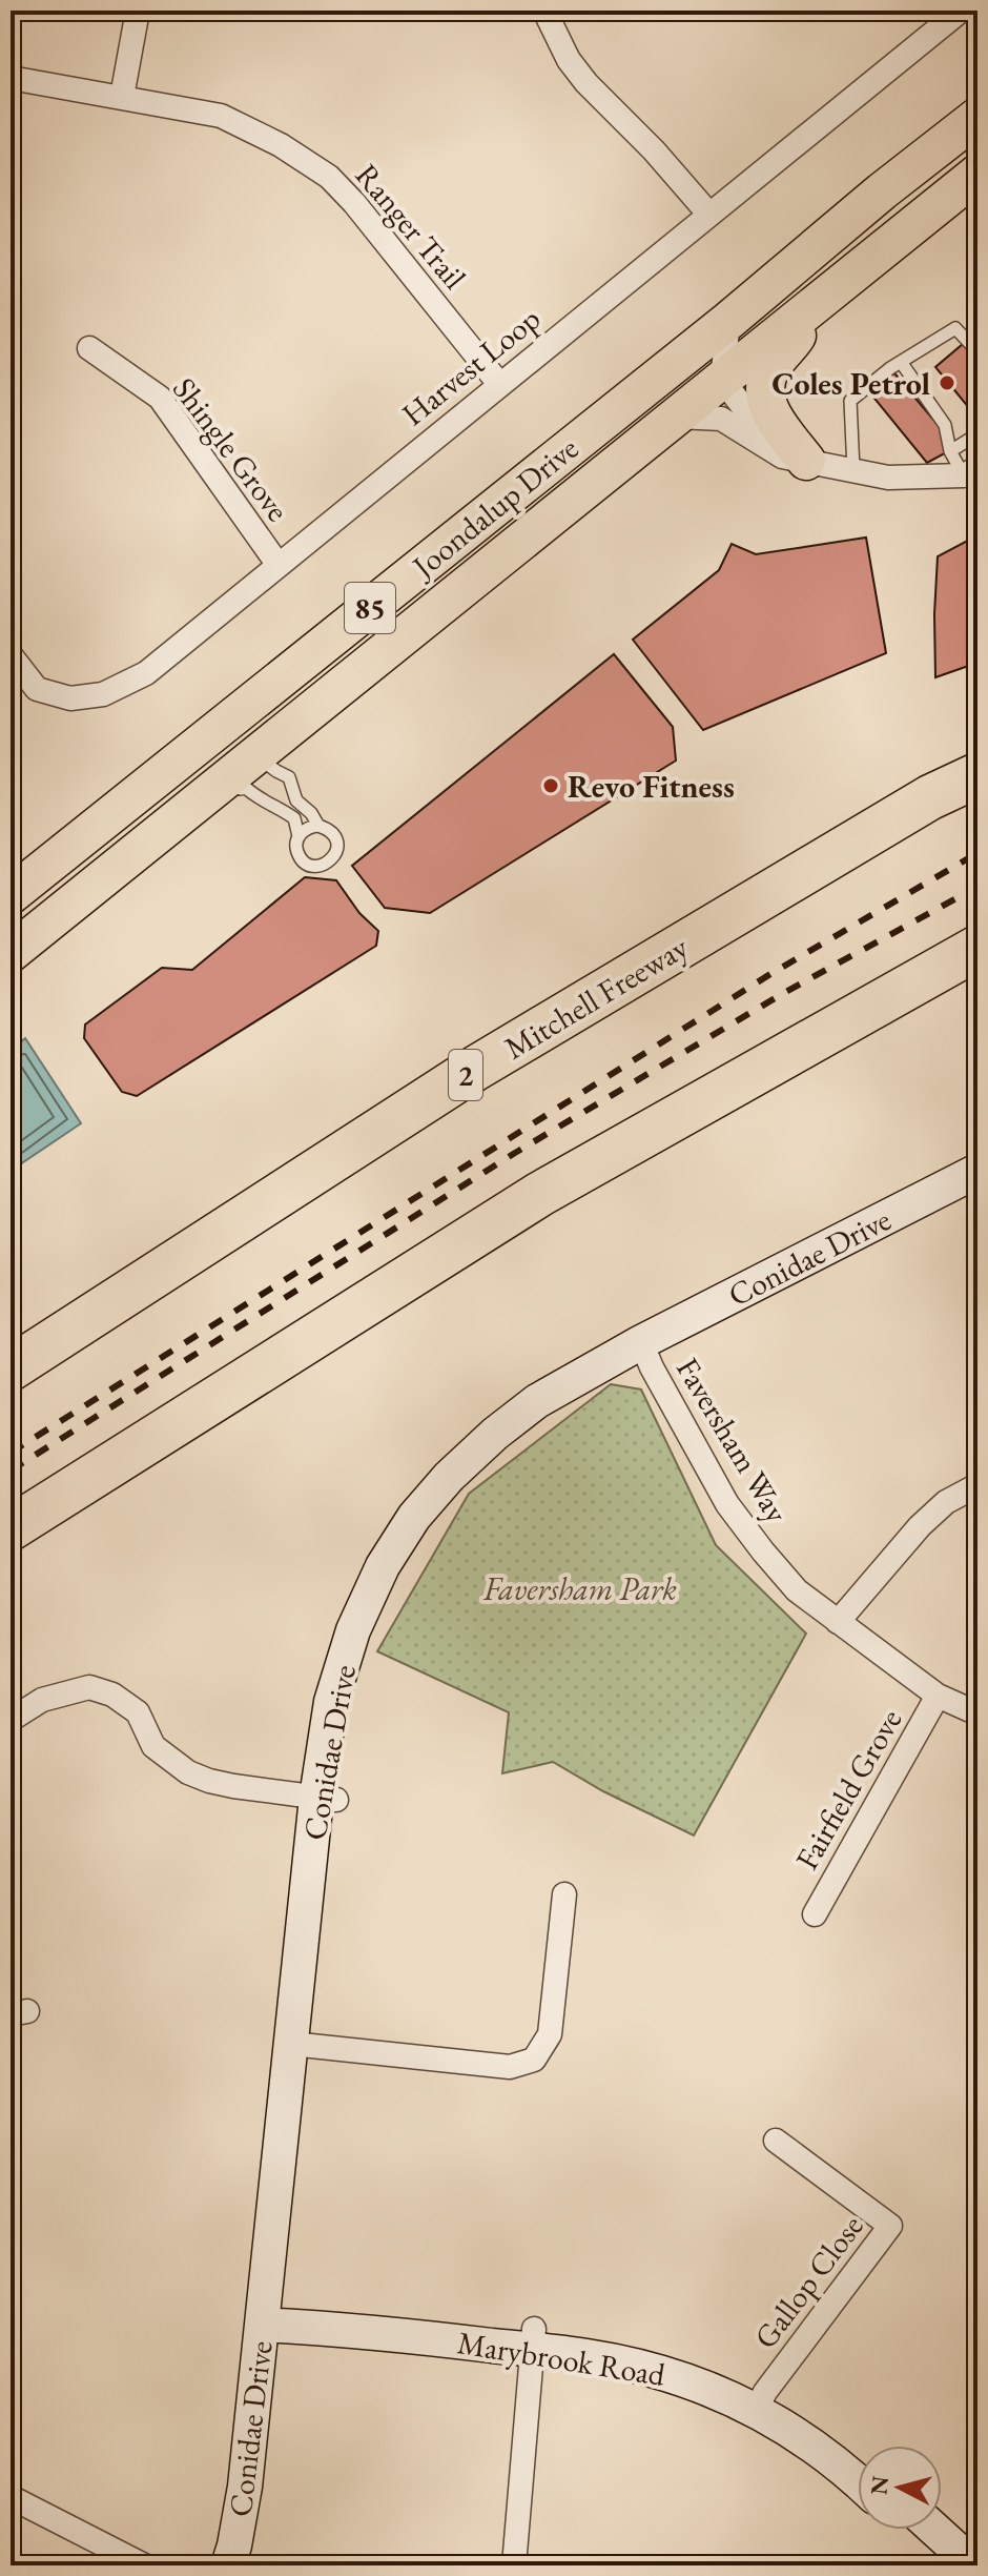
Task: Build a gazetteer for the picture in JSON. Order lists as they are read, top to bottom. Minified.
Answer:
{"streets":{"highway":["Mitchell Freeway","2"],"main road":["Joondalup Drive","85"],"street":["Ranger Trail","Harvest Loop","Shingle Grove","Conidae Drive","Faversham Way","Fairfield Grove","Gallop Close","Marybrook Road"]},"crossings":[["Ranger Trail","Harvest Loop"],["Harvest Loop","Shingle Grove"],["Conidae Drive","Faversham Way"],["Conidae Drive","Marybrook Road"],["Faversham Way","Fairfield Grove"],["Gallop Close","Marybrook Road"]],"parks":["Faversham Park"],"places":["Coles Petrol","Revo Fitness"],"north":"left"}
